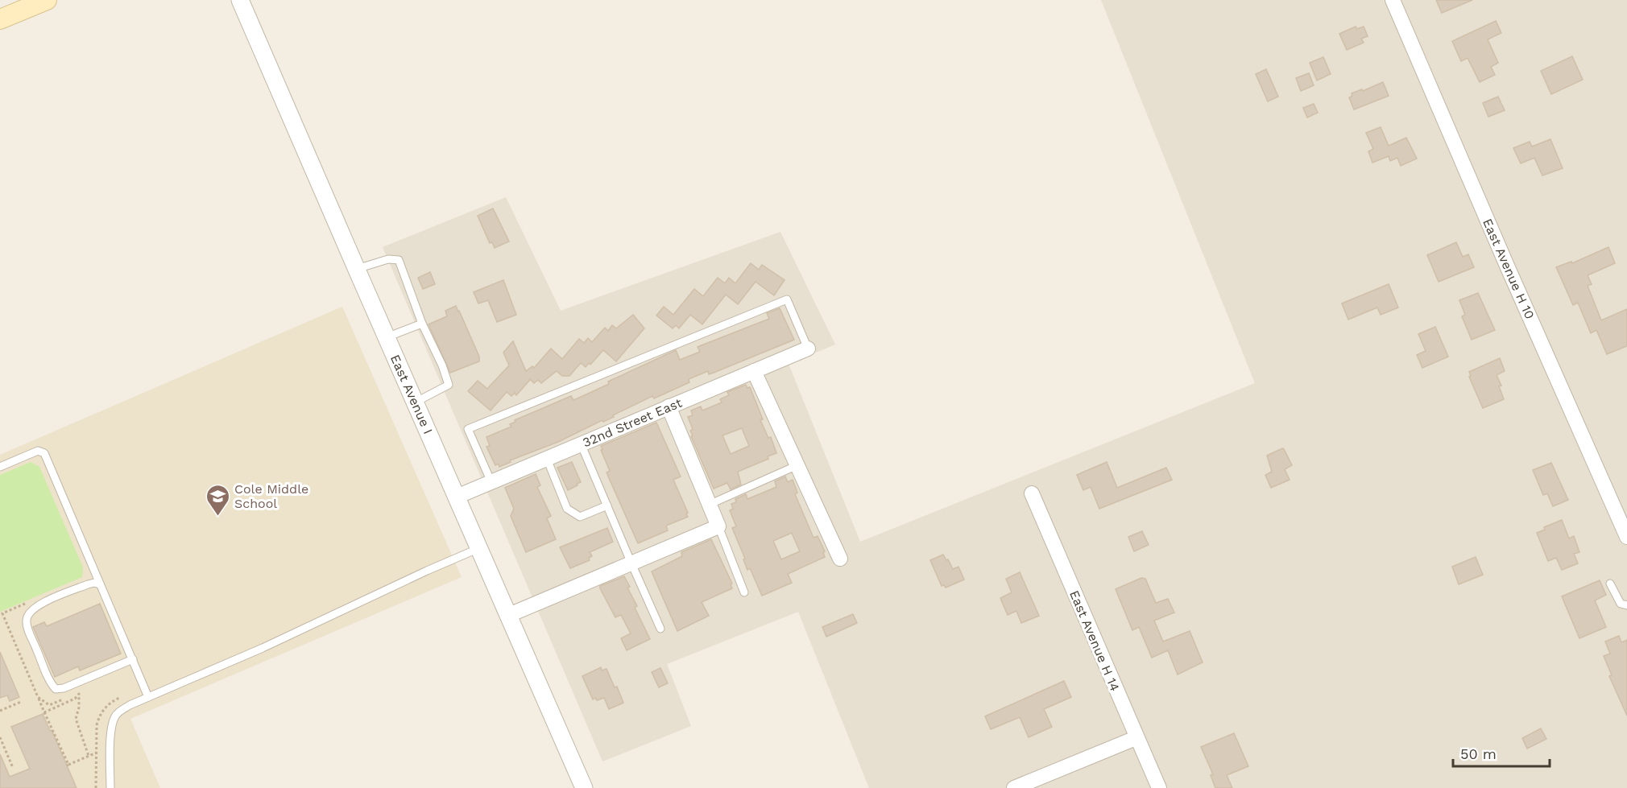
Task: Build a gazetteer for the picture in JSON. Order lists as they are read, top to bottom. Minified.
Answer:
{"streets":{"street":["East Avenue H 10","East Avenue I","32nd Street East","East Avenue H 14"]},"crossings":[["East Avenue I","32nd Street East"]],"places":{"school or university":["Cole Middle School"]},"scale_bar":"50 m"}
